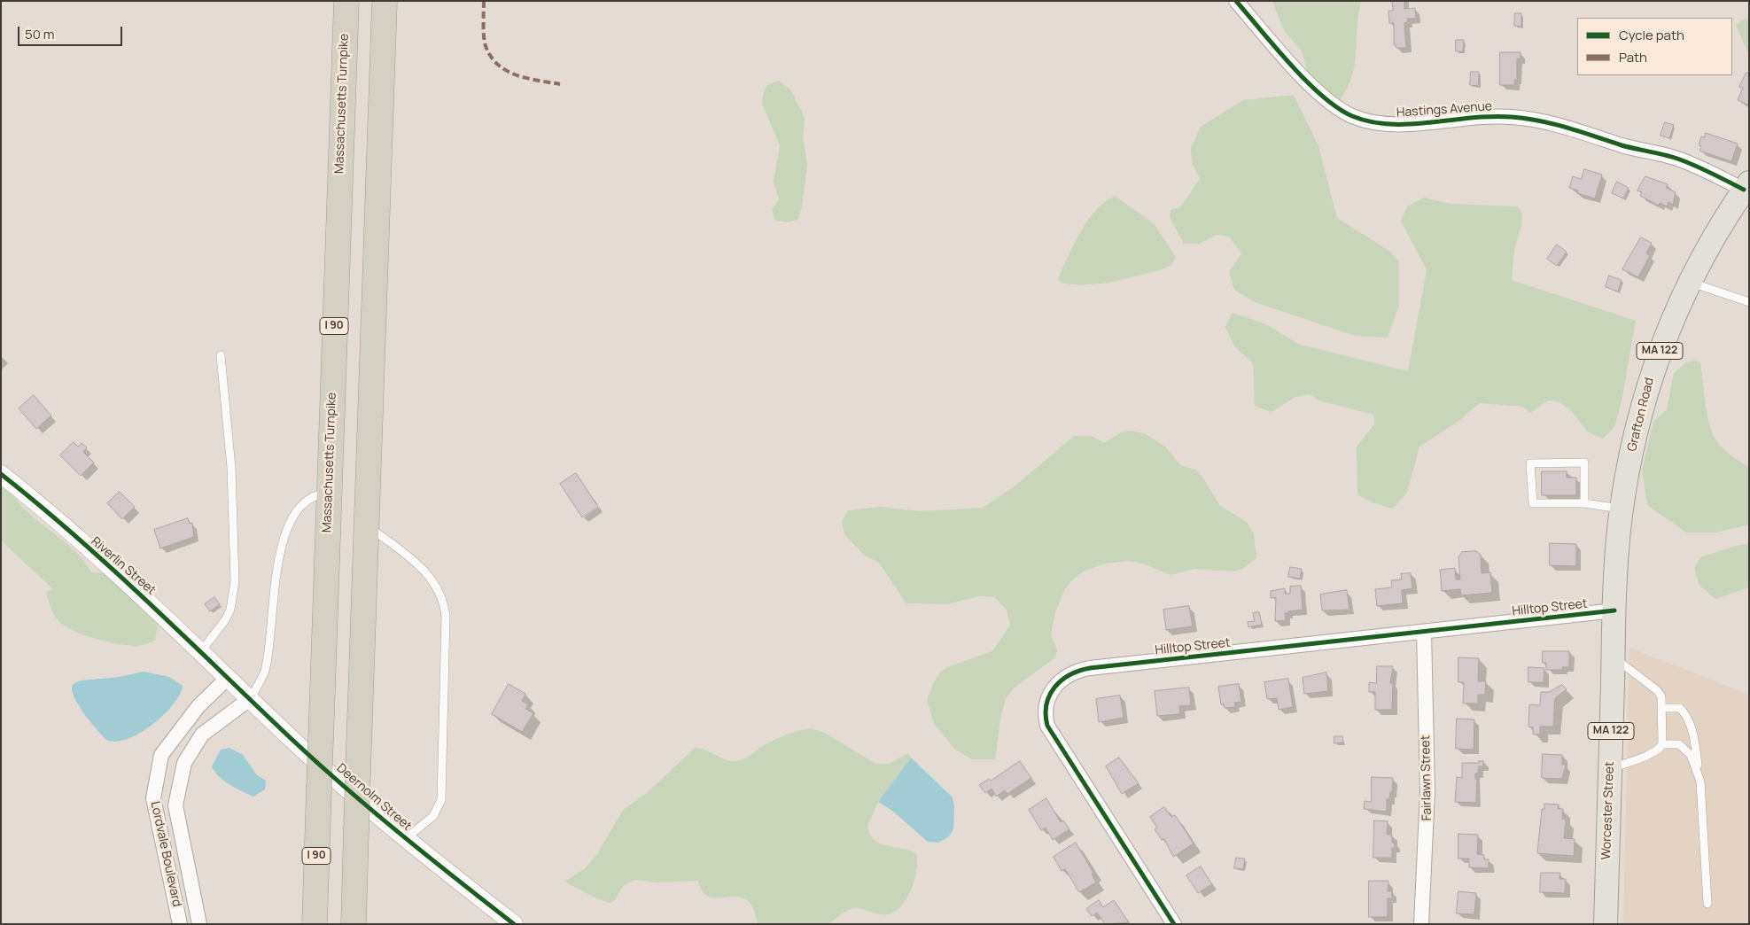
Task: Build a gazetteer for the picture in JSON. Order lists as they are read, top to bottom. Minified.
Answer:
{"streets":{"highway":["Massachusetts Turnpike","I 90"],"main road":["MA 122","Grafton Road","Worcester Street"],"street":["Hastings Avenue","Riverlin Street","Hilltop Street","Fairlawn Street","Deernolm Street","Lordvale Boulevard"]},"crossings":[["Hastings Avenue","Grafton Road"],["Grafton Road","Worcester Street"],["Riverlin Street","Deernolm Street"],["Riverlin Street","Lordvale Boulevard"],["Hilltop Street","Fairlawn Street"],["Hilltop Street","Worcester Street"],["Deernolm Street","Lordvale Boulevard"]],"legend":["Cycle path","Path"],"scale_bar":"50 m"}
